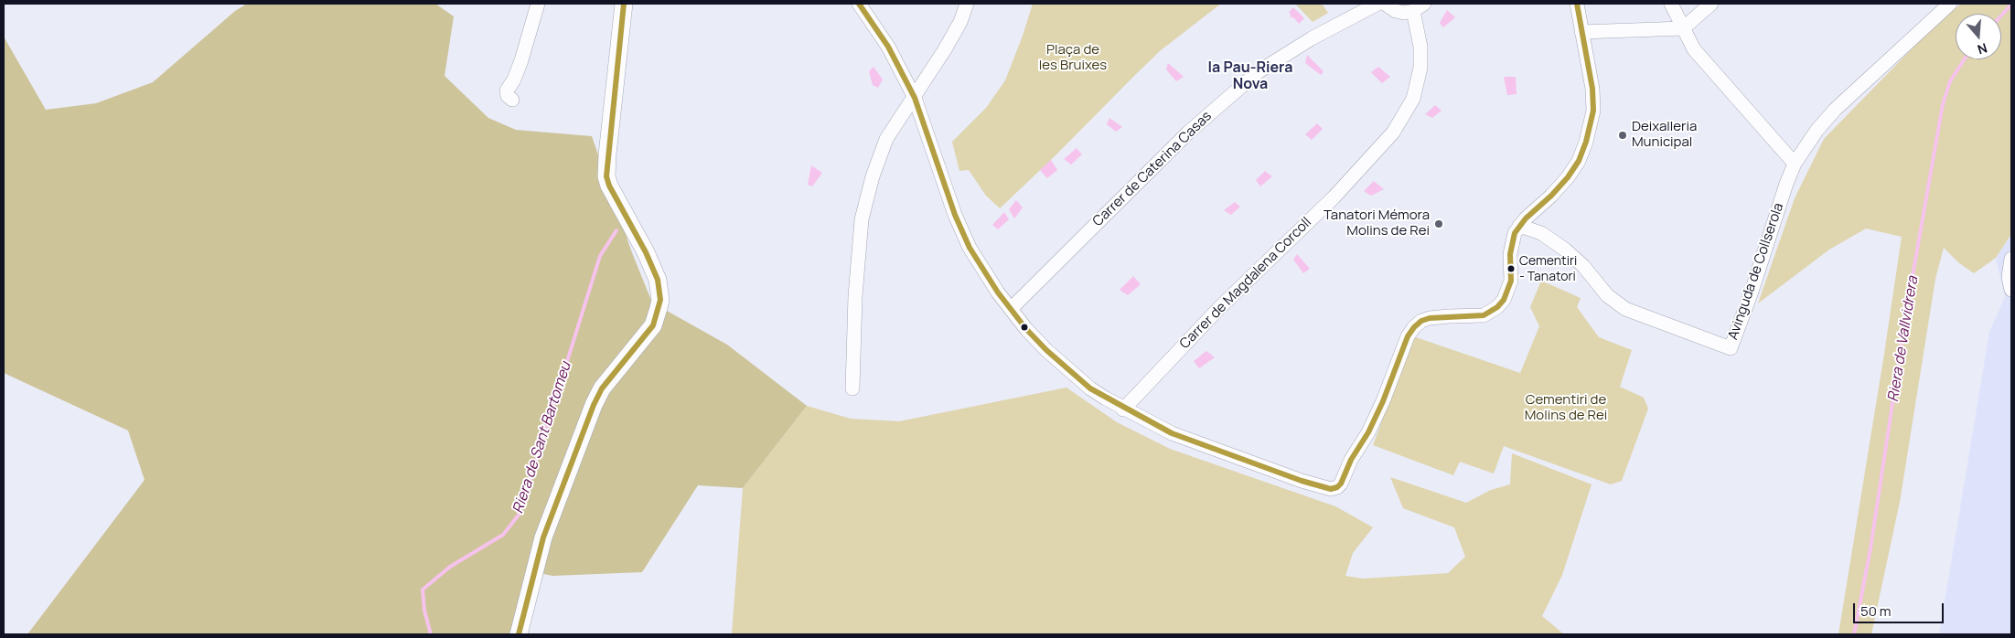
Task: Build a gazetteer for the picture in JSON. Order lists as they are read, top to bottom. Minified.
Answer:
{"streets":{"street":["Carrer de Caterina Casas","Avinguda de Collserola","Carrer de Magdalena Corcoll"]},"districts":["la Pau-Riera Nova"],"water":["Riera de Vallvidrera","Riera de Sant Bartomeu"],"parks":["Plaça de les Bruixes","Cementiri de Molins de Rei"],"places":["Deixalleria Municipal","Tanatori Mémora Molins de Rei","Cementiri - Tanatori"],"scale_bar":"50 m","north":"bottom"}
